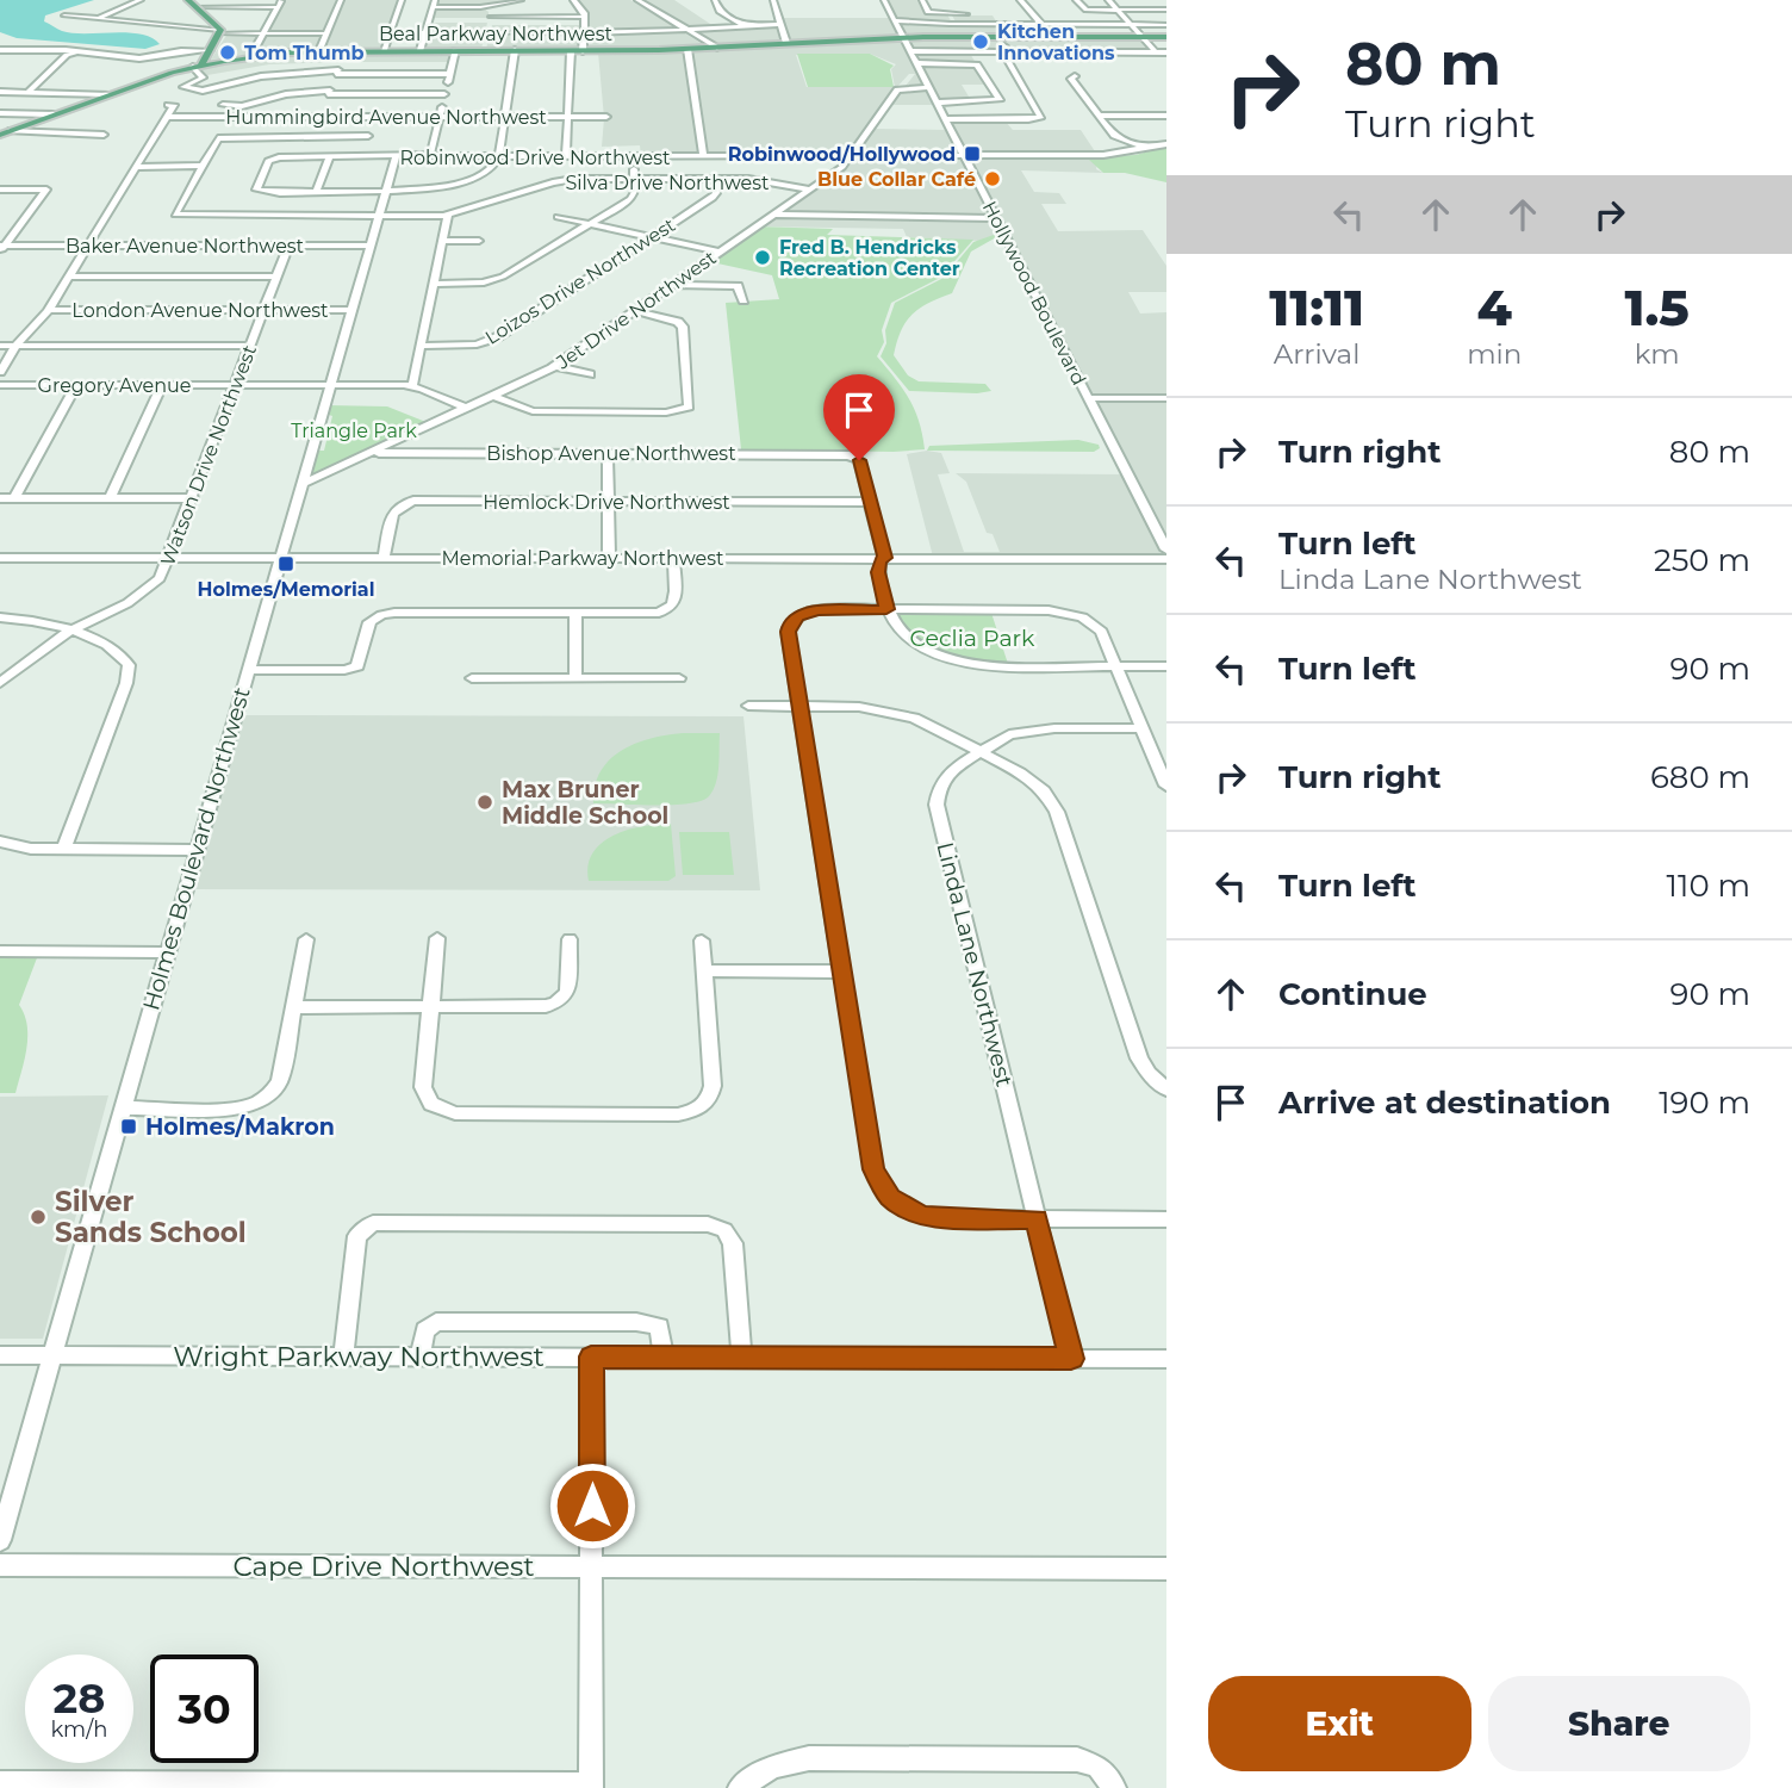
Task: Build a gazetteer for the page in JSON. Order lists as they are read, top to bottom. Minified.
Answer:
{"streets":{"main road":["Beal Parkway Northwest"],"street":["Hummingbird Avenue Northwest","Robinwood Drive Northwest","Silva Drive Northwest","Baker Avenue Northwest","Loizos Drive Northwest","Hollywood Boulevard","London Avenue Northwest","Jet Drive Northwest","Gregory Avenue","Bishop Avenue Northwest","Watson Drive Northwest","Hemlock Drive Northwest","Memorial Parkway Northwest","Holmes Boulevard Northwest","Linda Lane Northwest","Wright Parkway Northwest","Cape Drive Northwest"]},"crossings":[["Beal Parkway Northwest","Hollywood Boulevard"],["Robinwood Drive Northwest","Hollywood Boulevard"],["Robinwood Drive Northwest","Jet Drive Northwest"],["Robinwood Drive Northwest","Holmes Boulevard Northwest"],["Silva Drive Northwest","Loizos Drive Northwest"],["Silva Drive Northwest","Jet Drive Northwest"],["Silva Drive Northwest","Holmes Boulevard Northwest"],["Baker Avenue Northwest","Watson Drive Northwest"],["Baker Avenue Northwest","Holmes Boulevard Northwest"],["Hollywood Boulevard","Jet Drive Northwest"],["London Avenue Northwest","Watson Drive Northwest"],["London Avenue Northwest","Holmes Boulevard Northwest"],["Jet Drive Northwest","Bishop Avenue Northwest"],["Jet Drive Northwest","Holmes Boulevard Northwest"],["Gregory Avenue","Watson Drive Northwest"],["Gregory Avenue","Holmes Boulevard Northwest"],["Bishop Avenue Northwest","Hemlock Drive Northwest"],["Watson Drive Northwest","Memorial Parkway Northwest"],["Hemlock Drive Northwest","Memorial Parkway Northwest"],["Memorial Parkway Northwest","Holmes Boulevard Northwest"],["Holmes Boulevard Northwest","Wright Parkway Northwest"],["Linda Lane Northwest","Wright Parkway Northwest"]],"parks":["Triangle Park","Ceclia Park"],"places":{"other":["Kitchen Innovations","Tom Thumb","Blue Collar Café","Fred B. Hendricks Recreation Center","Max Bruner Middle School","Silver Sands School"],"transit":["Robinwood/Hollywood","Holmes/Memorial","Holmes/Makron"]},"page":{"turn":["80 m","Turn right"],"eta":["11:11","Arrival","4","min","1.5","km"],"list":[{"name":"Turn right","value":"80 m"},{"name":"Turn left","note":"Linda Lane Northwest","value":"250 m"},{"name":"Turn left","value":"90 m"},{"name":"Turn right","value":"680 m"},{"name":"Turn left","value":"110 m"},{"name":"Continue","value":"90 m"},{"name":"Arrive at destination","value":"190 m"}],"speed":"28 km/h","limit":"30","buttons":["Exit","Share"]}}
